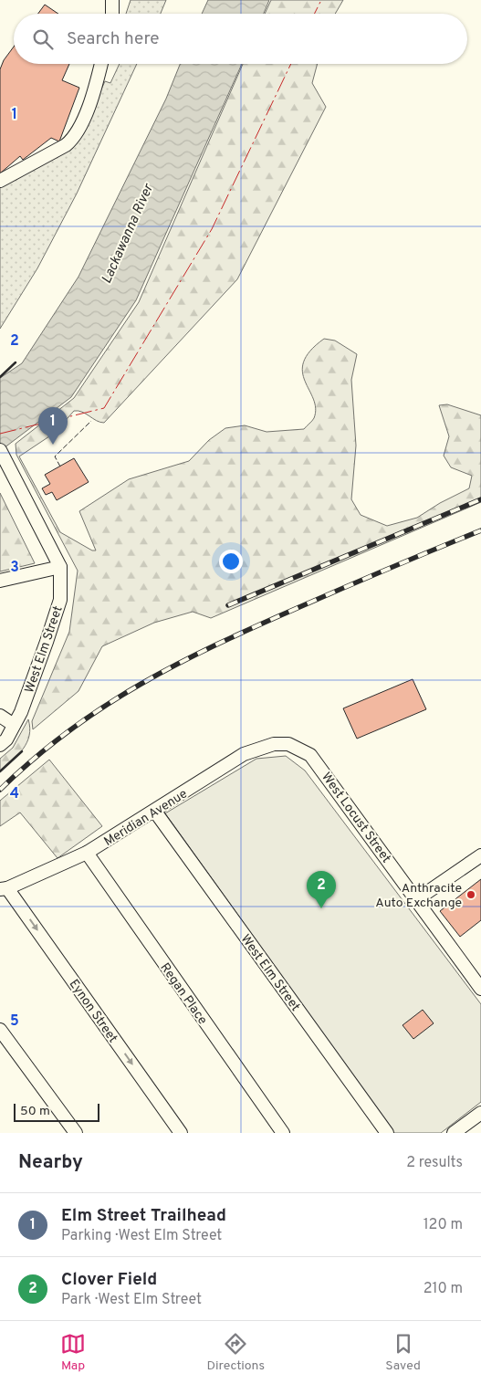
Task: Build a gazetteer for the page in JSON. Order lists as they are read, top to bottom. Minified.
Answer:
{"streets":{"street":["West Elm Street","Meridian Avenue","West Locust Street","Regan Place","Eynon Street"]},"crossings":[["West Elm Street","Meridian Avenue"],["Meridian Avenue","West Locust Street"],["Meridian Avenue","Regan Place"],["Meridian Avenue","Eynon Street"]],"water":["Lackawanna River"],"places":["Anthracite Auto Exchange"],"scale_bar":"50 m","page":{"search":"Search here","pins":["1","2"],"scale":"50 m","heading":["Nearby","2 results"],"list":[{"mark":"1","name":"Elm Street Trailhead","note":"Parking · West Elm Street","value":"120 m"},{"mark":"2","name":"Clover Field","note":"Park · West Elm Street","value":"210 m"}],"nav":["Map","Directions","Saved"]},"grid":{"rows":["1","2","3","4","5"]}}
